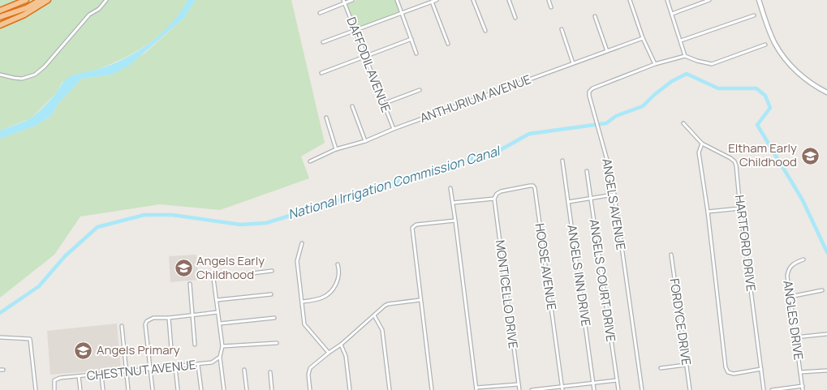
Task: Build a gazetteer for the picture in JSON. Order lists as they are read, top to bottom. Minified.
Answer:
{"streets":{"street":["DAFFODIL AVENUE","ANTHURIUM AVENUE","ANGELS AVENUE","HARTFORD DRIVE","HOOSE AVENUE","ANGELS INN DRIVE","ANGELS COURT DRIVE","MONTICELLO DRIVE","ANGLES DRIVE","FORDYCE DRIVE","CHESTNUT AVENUE"]},"crossings":[["DAFFODIL AVENUE","ANTHURIUM AVENUE"],["HOOSE AVENUE","MONTICELLO DRIVE"]],"water":["National Irrigation Commission Canal"],"places":{"school or university":["Eltham Early Childhood","Angels Early Childhood","Angels Primary"]}}
